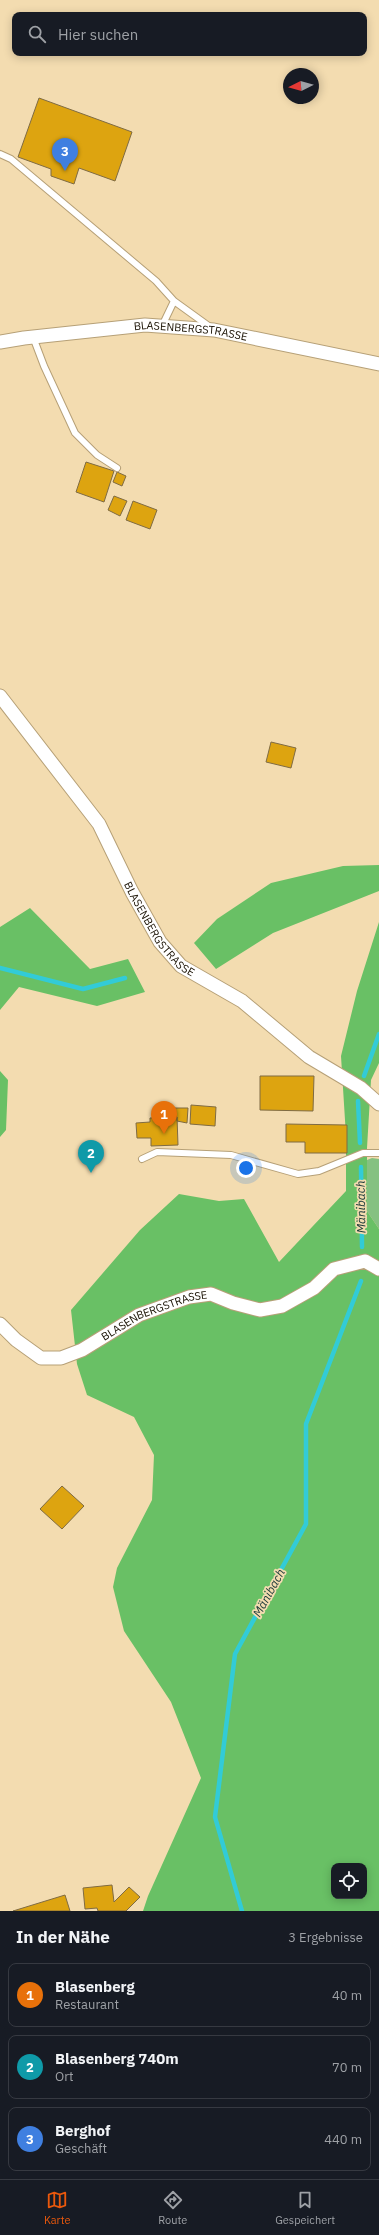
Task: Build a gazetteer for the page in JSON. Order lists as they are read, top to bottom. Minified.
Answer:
{"streets":{"street":["BLASENBERGSTRASSE"]},"water":["Mänibach"],"north":"left","page":{"search":"Hier suchen","pins":["3","1","2"],"heading":["In der Nähe","3 Ergebnisse"],"list":[{"mark":"1","name":"Blasenberg","note":"Restaurant","value":"40 m"},{"mark":"2","name":"Blasenberg 740m","note":"Ort","value":"70 m"},{"mark":"3","name":"Berghof","note":"Geschäft","value":"440 m"}],"nav":["Karte","Route","Gespeichert"]}}
